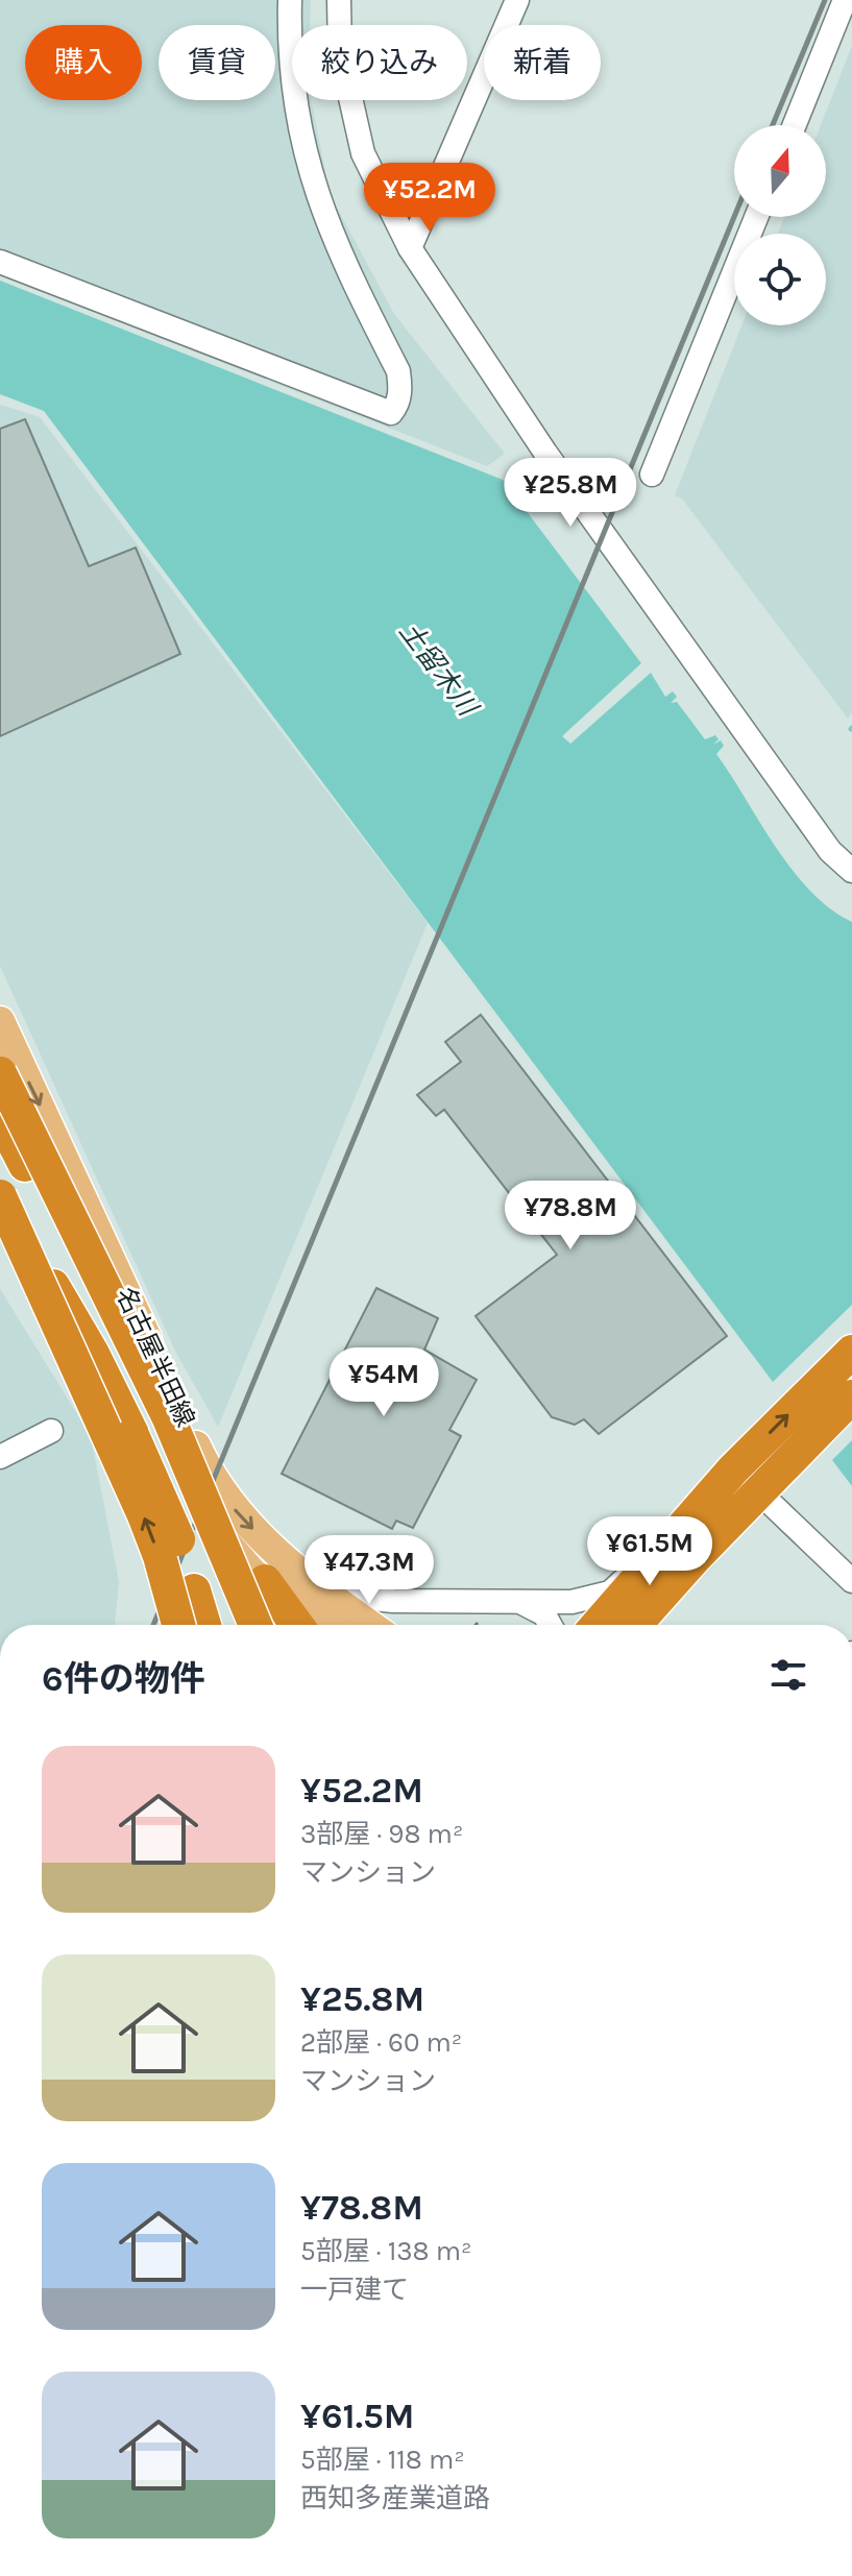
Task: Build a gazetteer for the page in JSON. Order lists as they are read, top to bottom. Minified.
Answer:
{"streets":{"main road":["名古屋半田線"]},"water":["土留木川"],"north":"top","page":{"chip":["購入","賃貸","絞り込み","新着"],"price":["¥52.2M","¥25.8M","¥78.8M","¥54M","¥61.5M","¥47.3M"],"heading":"6件の物件","list":[{"name":"¥52.2M","note":"3部屋 · 98 m² · マンション"},{"name":"¥25.8M","note":"2部屋 · 60 m² · マンション"},{"name":"¥78.8M","note":"5部屋 · 138 m² · 一戸建て"},{"name":"¥61.5M","note":"5部屋 · 118 m² · 西知多産業道路"}]}}
